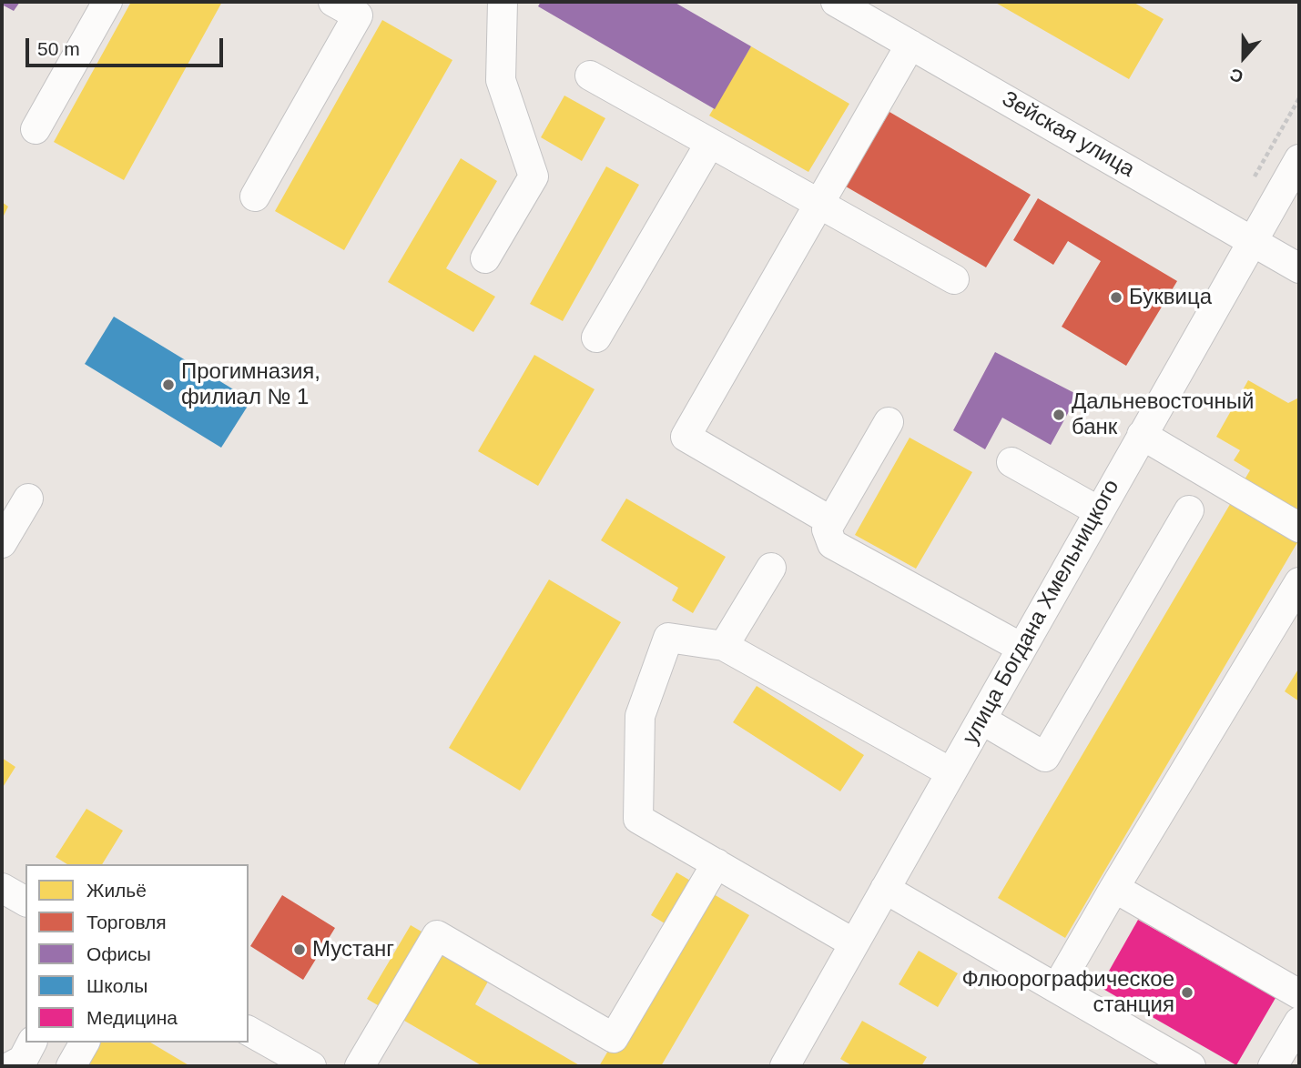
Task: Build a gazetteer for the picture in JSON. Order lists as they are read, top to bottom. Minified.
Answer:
{"streets":{"street":["Зейская улица","улица Богдана Хмельницкого"]},"crossings":[["Зейская улица","улица Богдана Хмельницкого"]],"places":["Буквица","Прогимназия, филиал № 1","Дальневосточный банк","Мустанг","Флюорографическое станция"],"legend":["Жильё","Торговля","Офисы","Школы","Медицина"],"scale_bar":"50 m","north":"bottom"}
